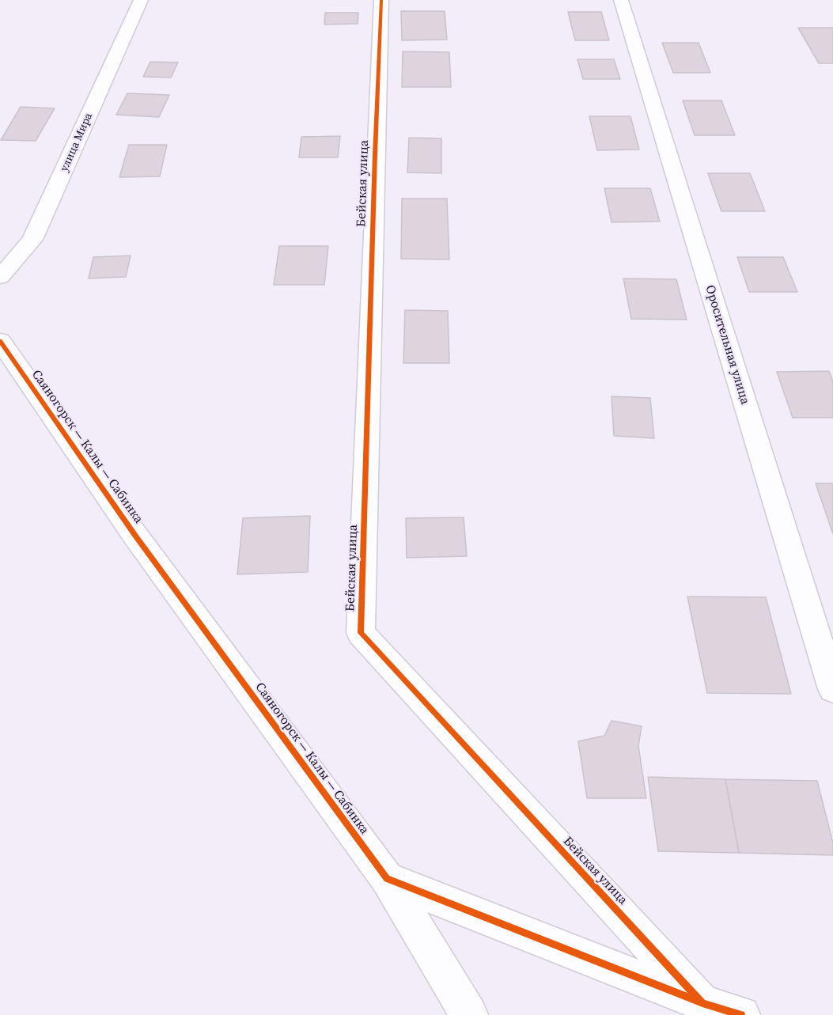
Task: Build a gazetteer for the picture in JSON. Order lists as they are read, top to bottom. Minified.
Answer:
{"streets":{"street":["улица Мира","Бейская улица","Оросительная улица","Саяногорск — Калы — Сабинка"]}}
